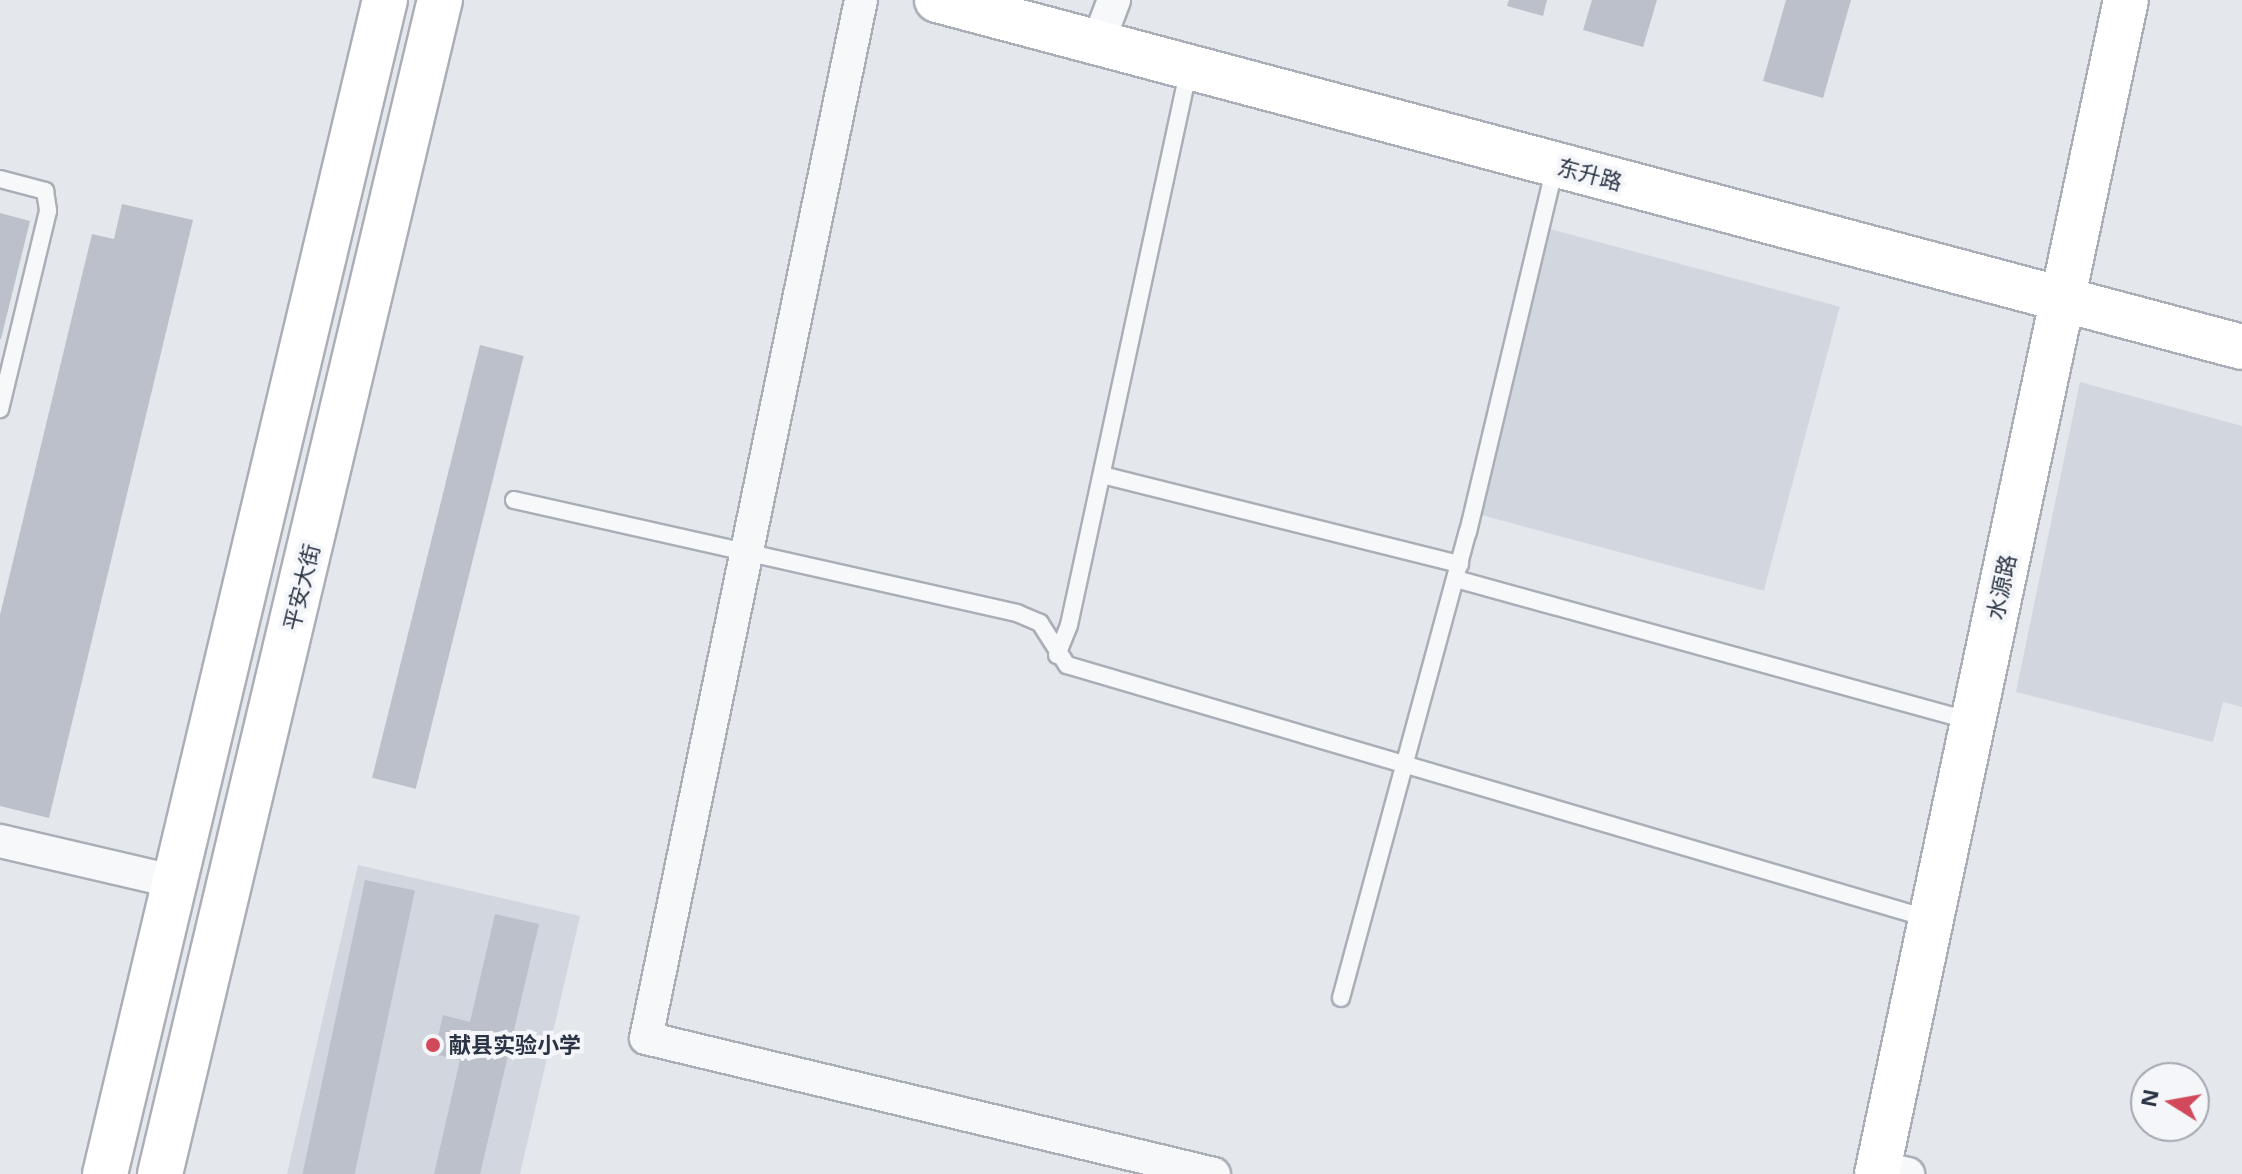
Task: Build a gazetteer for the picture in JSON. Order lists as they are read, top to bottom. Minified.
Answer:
{"streets":{"main road":["东升路","平安大街","水源路"]},"crossings":[["东升路","水源路"]],"places":["献县实验小学"],"north":"left"}
